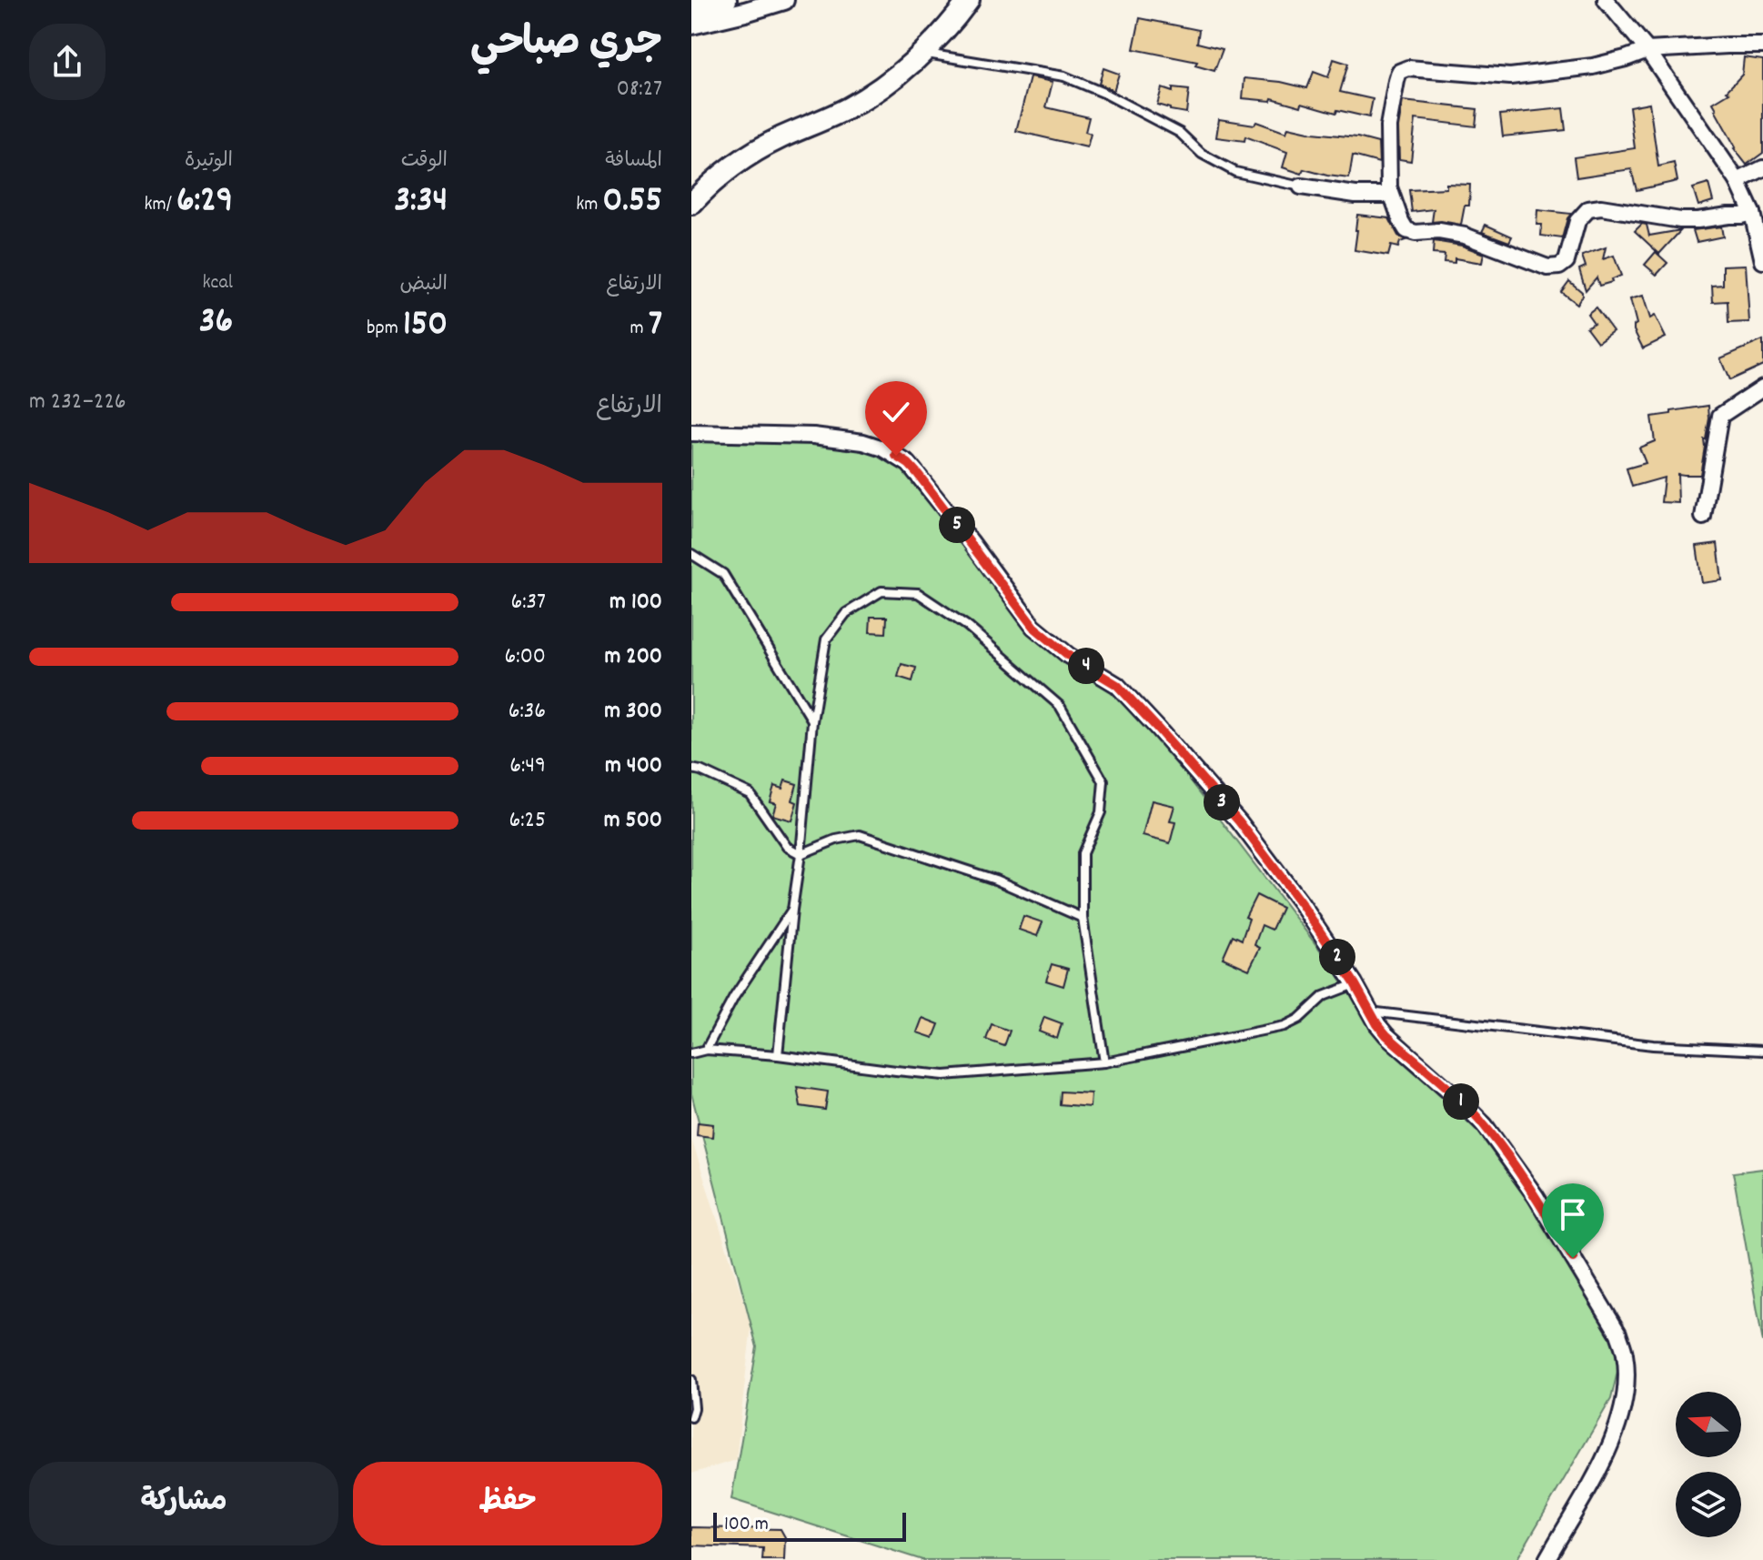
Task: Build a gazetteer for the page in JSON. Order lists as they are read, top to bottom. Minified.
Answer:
{"scale_bar":"100 m","north":"left","page":{"heading":["جري صباحي","08:27"],"stats":[["المسافة","0.55 km"],["الوقت","3:34"],["الوتيرة","6:29 /km"],["الارتفاع","7 m"],["النبض","150 bpm"],["kcal","36"]],"chart":["الارتفاع","226–232 m"],"pins":["5","4","3","2","1"],"list":[{"name":"100 m","note":"6:37"},{"name":"200 m","note":"6:00"},{"name":"300 m","note":"6:36"},{"name":"400 m","note":"6:49"},{"name":"500 m","note":"6:25"}],"buttons":["حفظ","مشاركة"],"scale":"100 m"}}
